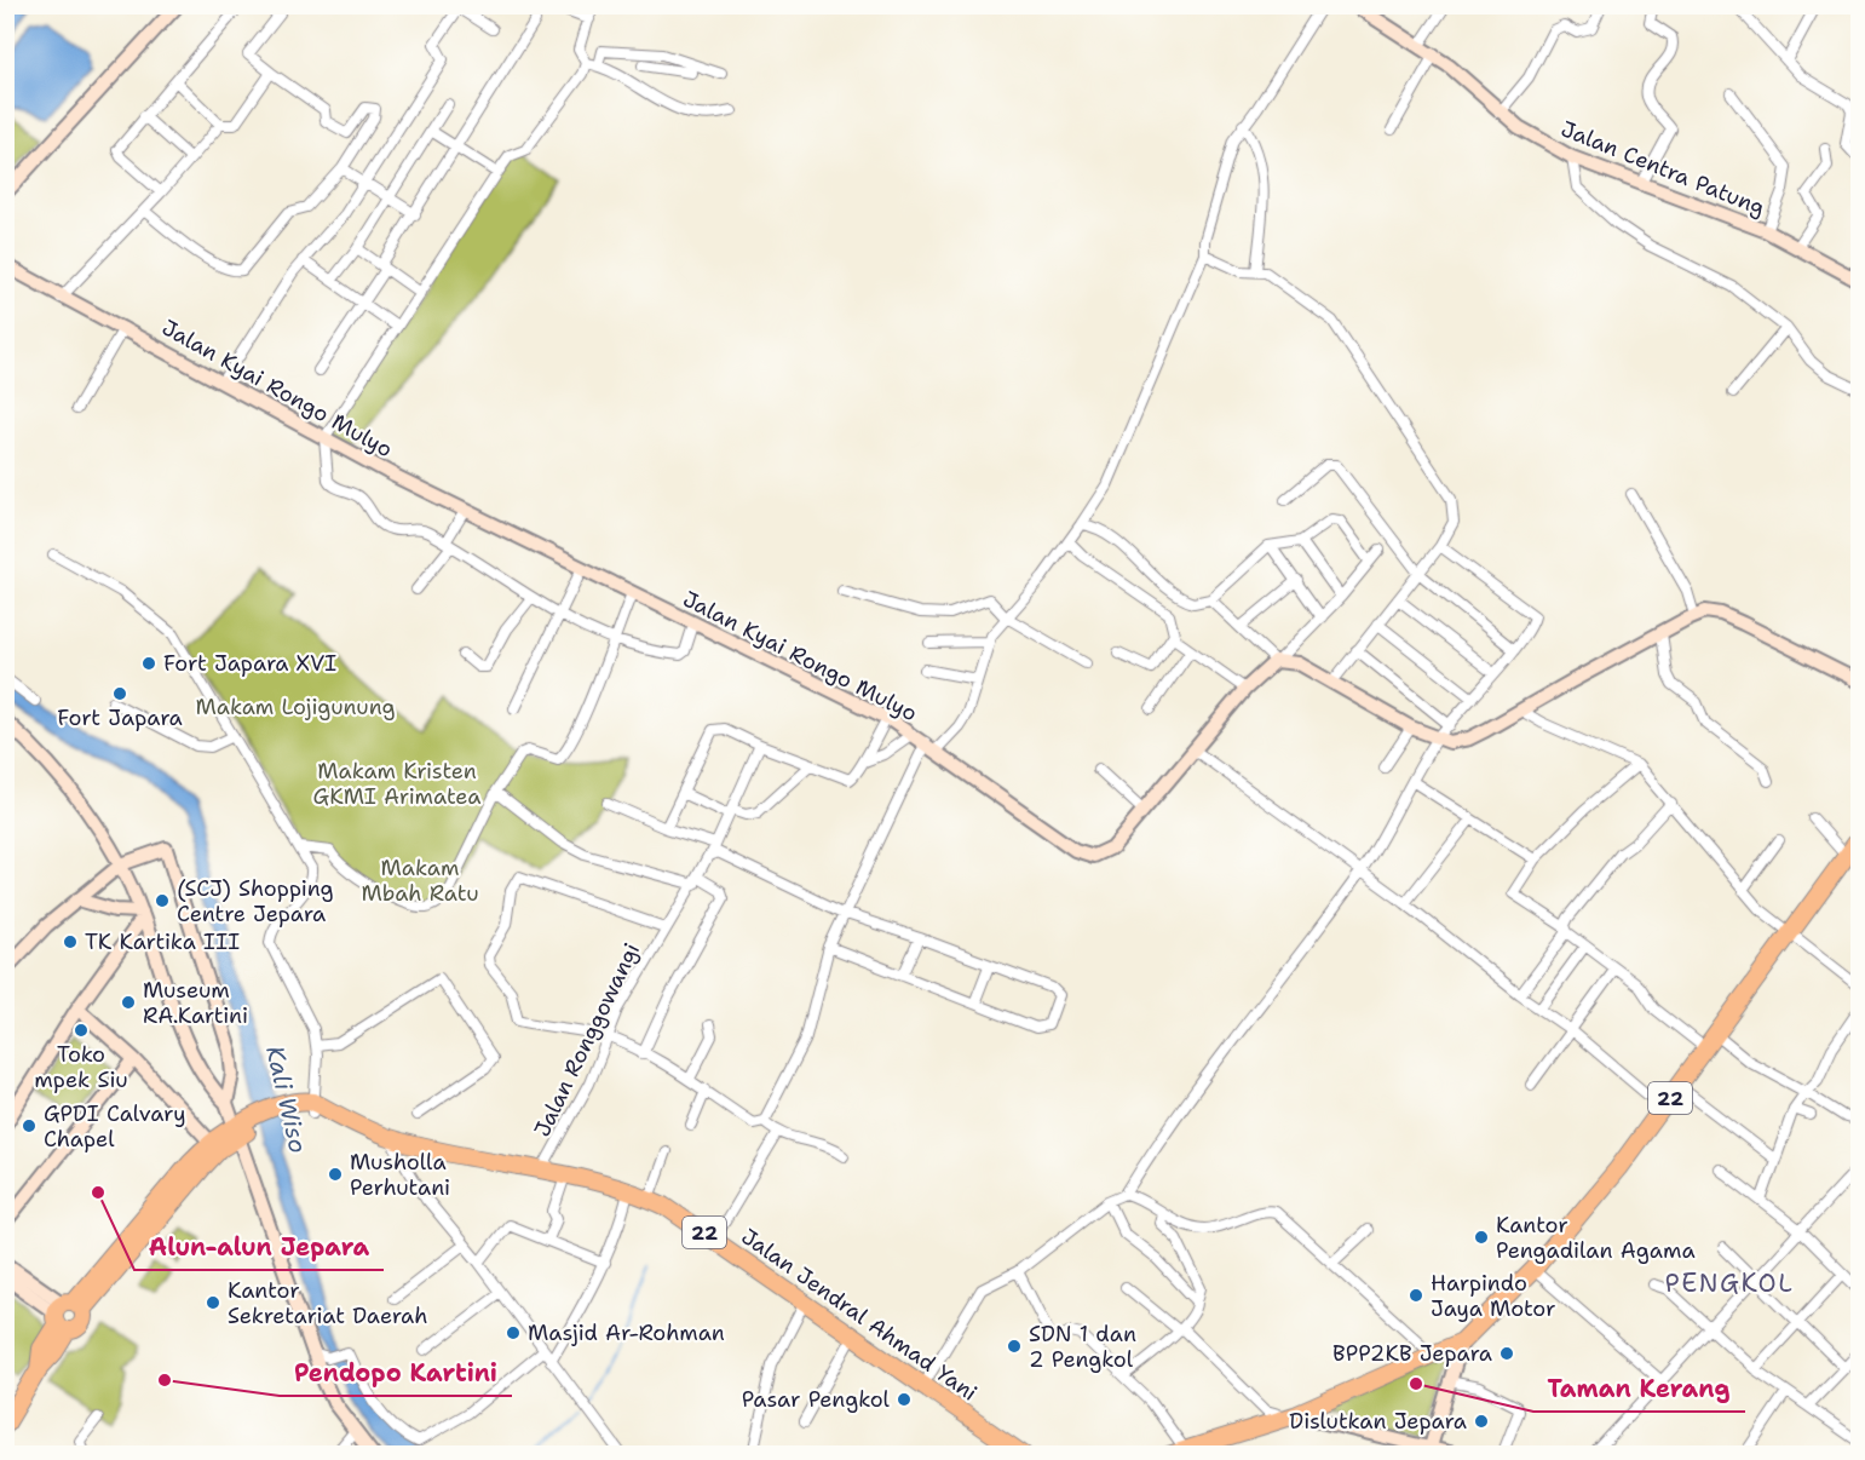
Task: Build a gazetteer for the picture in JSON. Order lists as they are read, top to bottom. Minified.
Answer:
{"streets":{"highway":["22","Jalan Jendral Ahmad Yani"],"street":["Jalan Centra Patung","Jalan Kyai Rongo Mulyo","Jalan Ronggowangi"]},"crossings":[["Jalan Ronggowangi","Jalan Jendral Ahmad Yani"],["22","Jalan Jendral Ahmad Yani"]],"districts":["PENGKOL"],"water":["Kali Wiso"],"parks":["Makam Lojigunung","Makam Kristen GKMI Arimatea","Makam Mbah Ratu"],"places":["Fort Japara XVI","Fort Japara","(SCJ) Shopping Centre Jepara","TK Kartika III","Museum RA.Kartini","Toko mpek Siu","GPDI Calvary Chapel","Musholla Perhutani","Alun-alun Jepara","Kantor Pengadilan Agama","Harpindo Jaya Motor","Kantor Sekretariat Daerah","Masjid Ar-Rohman","SDN 1 dan 2 Pengkol","BPP2KB Jepara","Pendopo Kartini","Taman Kerang","Pasar Pengkol","Dislutkan Jepara"]}
